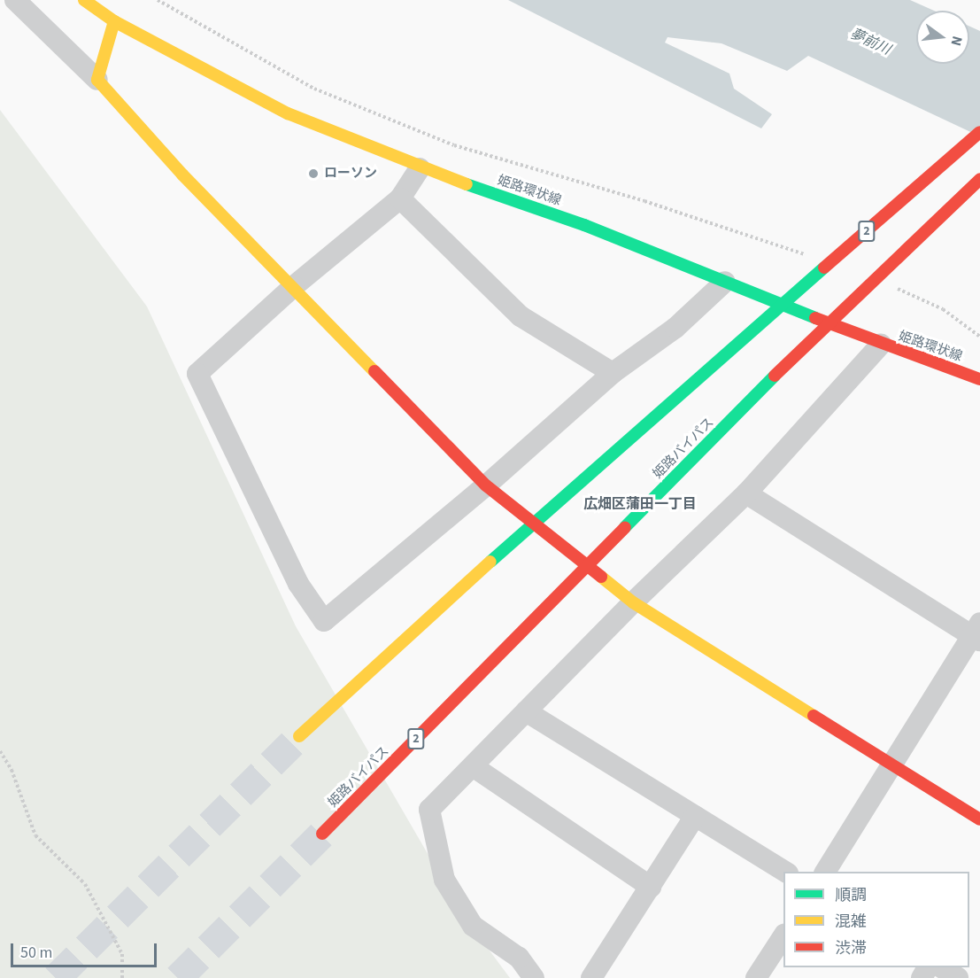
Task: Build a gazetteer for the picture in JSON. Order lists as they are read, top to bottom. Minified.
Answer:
{"streets":{"main road":["姫路環状線","2","姫路バイパス"]},"districts":["広畑区蒲田一丁目"],"water":["夢前川"],"places":["ローソン"],"legend":["順調","混雑","渋滞"],"scale_bar":"50 m","north":"right"}
